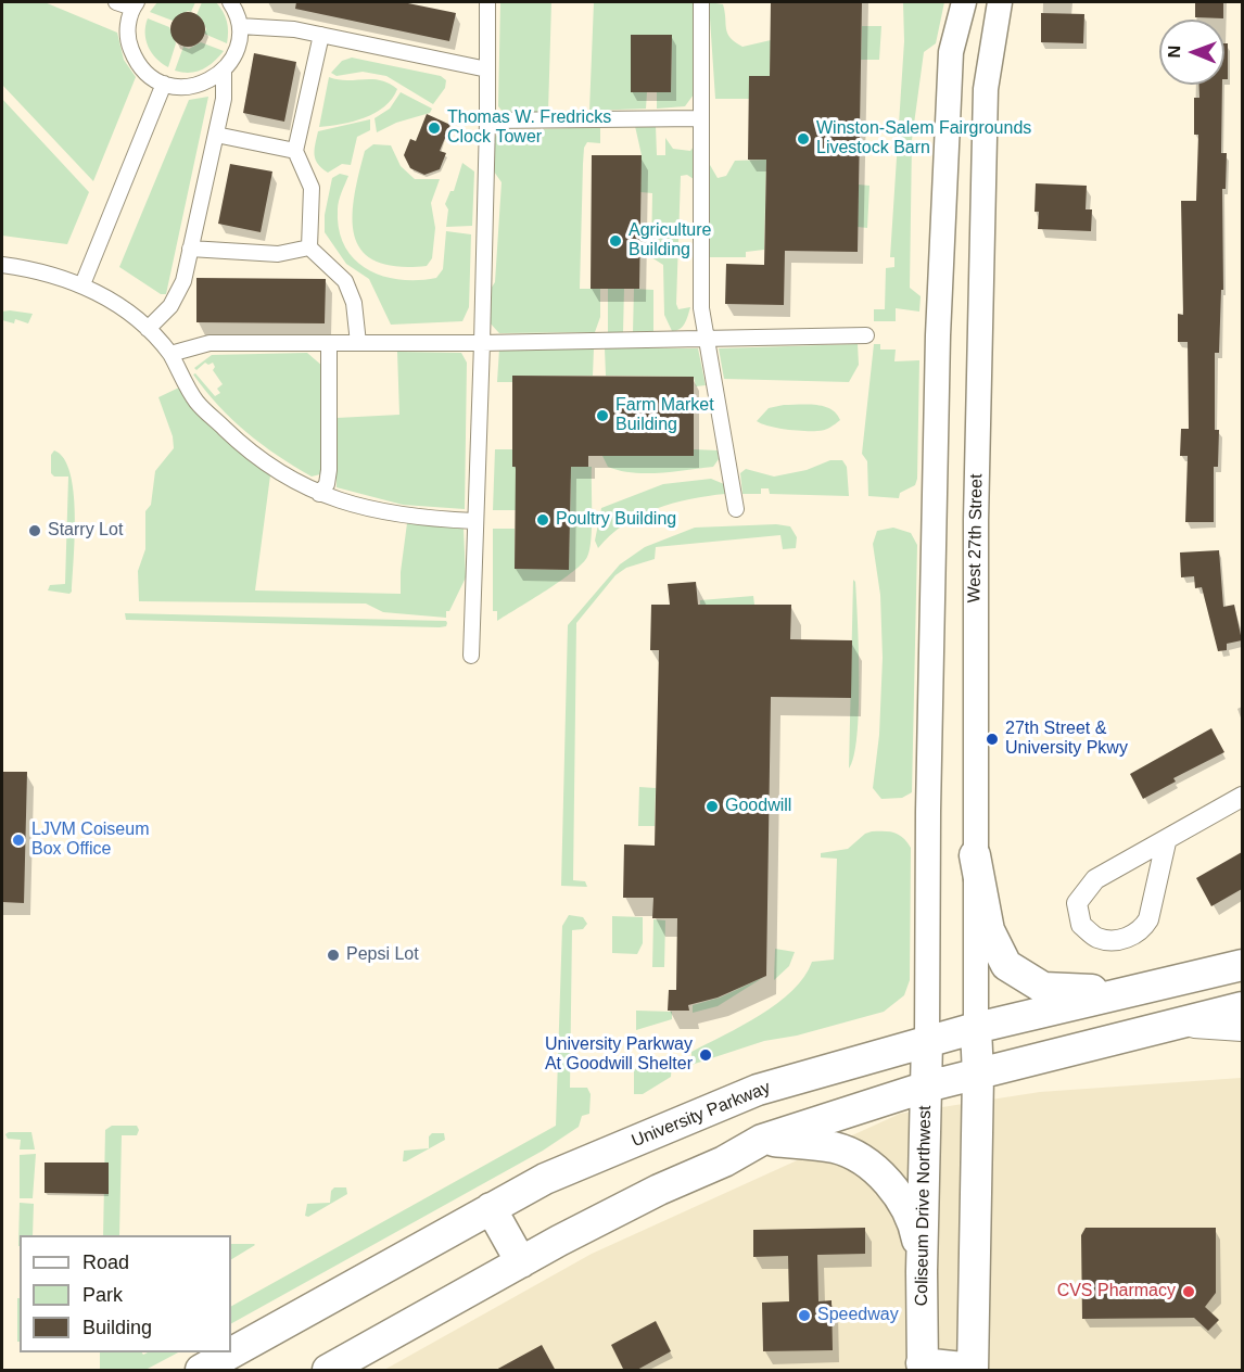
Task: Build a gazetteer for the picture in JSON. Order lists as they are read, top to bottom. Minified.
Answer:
{"streets":{"main road":["West 27th Street","University Parkway","Coliseum Drive Northwest"]},"crossings":[["West 27th Street","University Parkway"],["University Parkway","Coliseum Drive Northwest"]],"places":["Thomas W. Fredricks Clock Tower","Winston-Salem Fairgrounds Livestock Barn","Agriculture Building","Farm Market Building","Poultry Building","Starry Lot","27th Street & University Pkwy","Goodwill","LJVM Coiseum Box Office","Pepsi Lot","University Parkway At Goodwill Shelter","CVS Pharmacy","Speedway"],"legend":["Road","Park","Building"],"north":"left"}
